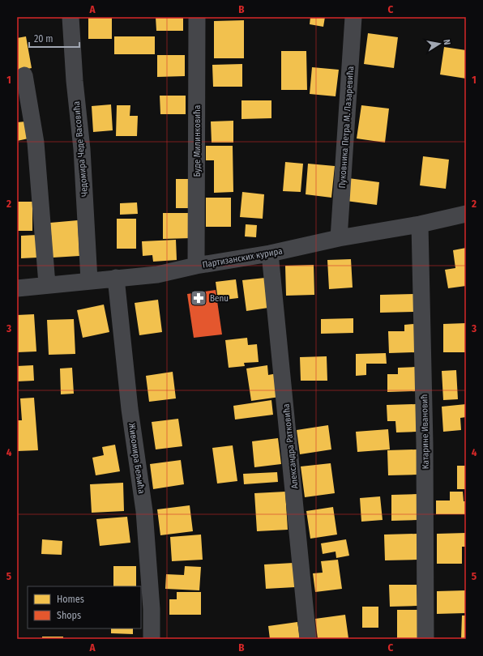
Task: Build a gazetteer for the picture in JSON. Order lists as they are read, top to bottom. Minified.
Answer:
{"streets":{"street":["Пуковника Петра М. Лазаревића","Буде Милинковића","Чедомира Чеде Васовића","Партизанских курира","Катарине Ивановић","Александра Ратковића","Живомира Бељића"]},"crossings":[["Пуковника Петра М. Лазаревића","Партизанских курира"],["Буде Милинковића","Партизанских курира"],["Чедомира Чеде Васовића","Партизанских курира"],["Партизанских курира","Катарине Ивановић"],["Партизанских курира","Александра Ратковића"],["Партизанских курира","Живомира Бељића"]],"places":{"pharmacy":["Benu"]},"legend":["Homes","Shops"],"scale_bar":"20 m","north":"right","grid":{"columns":["A","B","C"],"rows":["1","2","3","4","5"]}}
